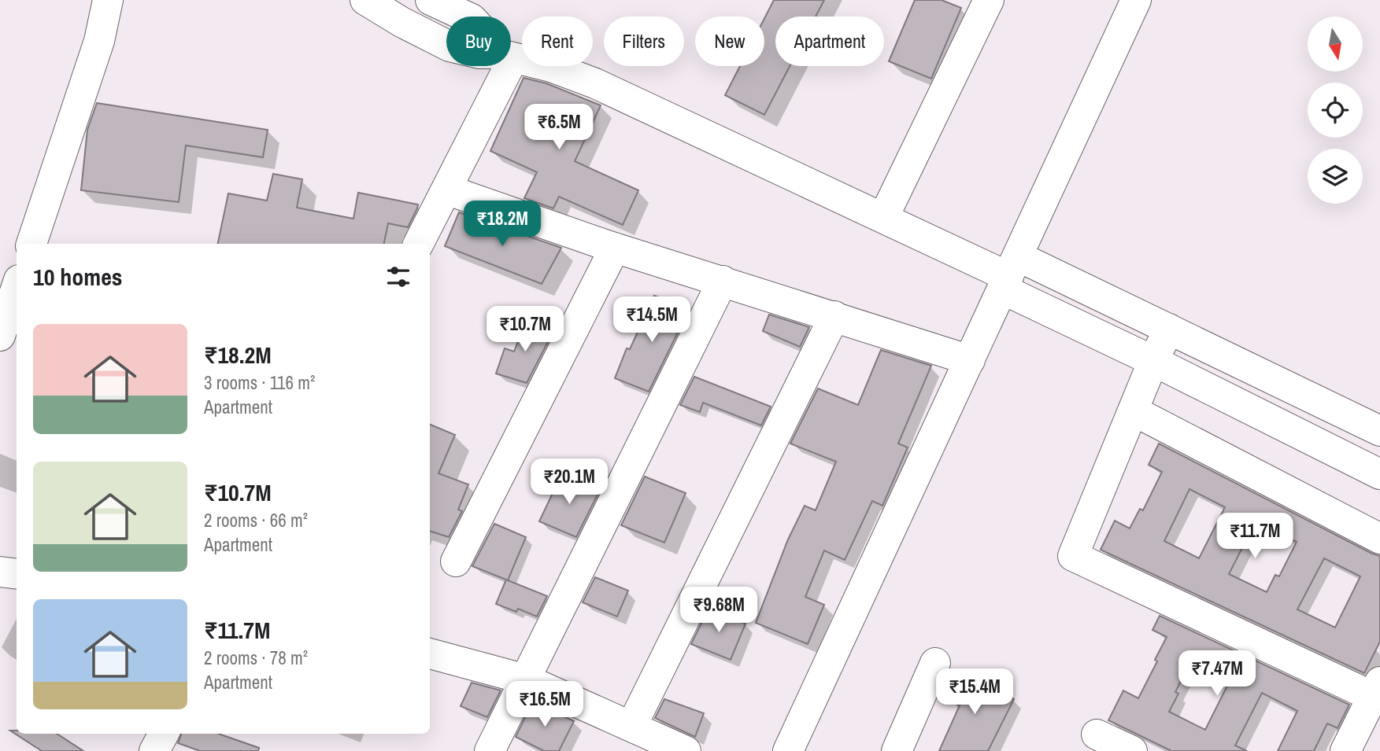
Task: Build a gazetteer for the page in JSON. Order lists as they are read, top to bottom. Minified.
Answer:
{"north":"bottom","page":{"chip":["Buy","Rent","Filters","New","Apartment"],"price":["₹6.5M","₹18.2M","₹14.5M","₹10.7M","₹20.1M","₹11.7M","₹9.68M","₹7.47M","₹15.4M","₹16.5M"],"heading":"10 homes","list":[{"name":"₹18.2M","note":"3 rooms · 116 m² · Apartment"},{"name":"₹10.7M","note":"2 rooms · 66 m² · Apartment"},{"name":"₹11.7M","note":"2 rooms · 78 m² · Apartment"}]}}
